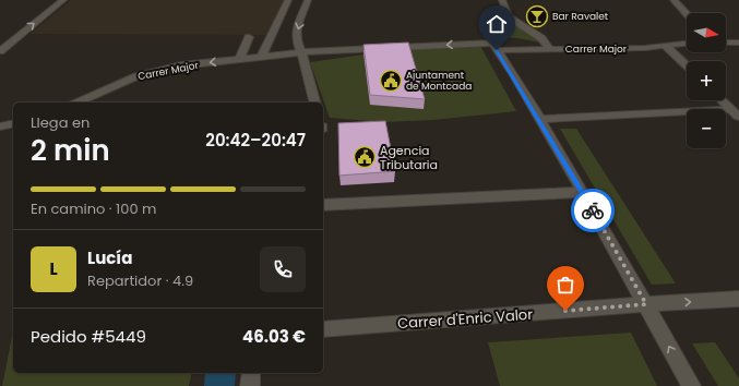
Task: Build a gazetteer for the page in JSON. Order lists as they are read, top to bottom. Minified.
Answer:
{"streets":{"street":["Carrer Major","Carrer d'Enric Valor"]},"one_way":["Carrer Major"],"places":{"bar":["Bar Ravalet"],"public building":["Ajuntament de Montcada","Agencia Tributaria"]},"north":"right","page":{"map_buttons":["+","−"],"heading":["2 min","Llega en","20:42–20:47"],"panel":["Lucía","Repartidor · 4.9","Pedido #5449","46.03 €"],"bar":"En camino · 100 m","round":"L"}}
